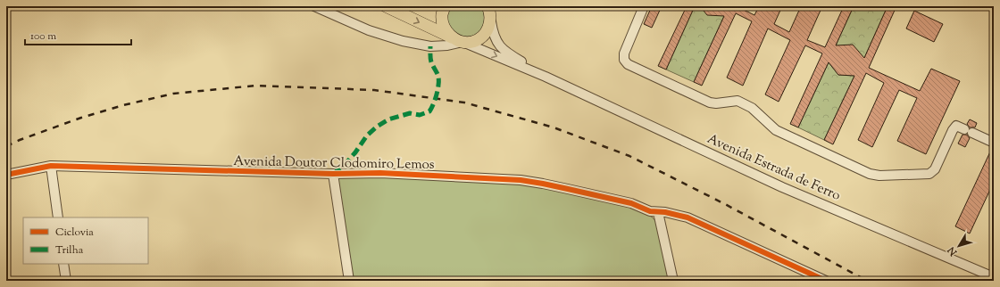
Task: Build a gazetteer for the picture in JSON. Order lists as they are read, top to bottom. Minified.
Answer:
{"streets":{"main road":["Avenida Estrada de Ferro"],"street":["Avenida Doutor Clodomiro Lemos"]},"legend":["Ciclovia","Trilha"],"scale_bar":"100 m","north":"bottom left"}
